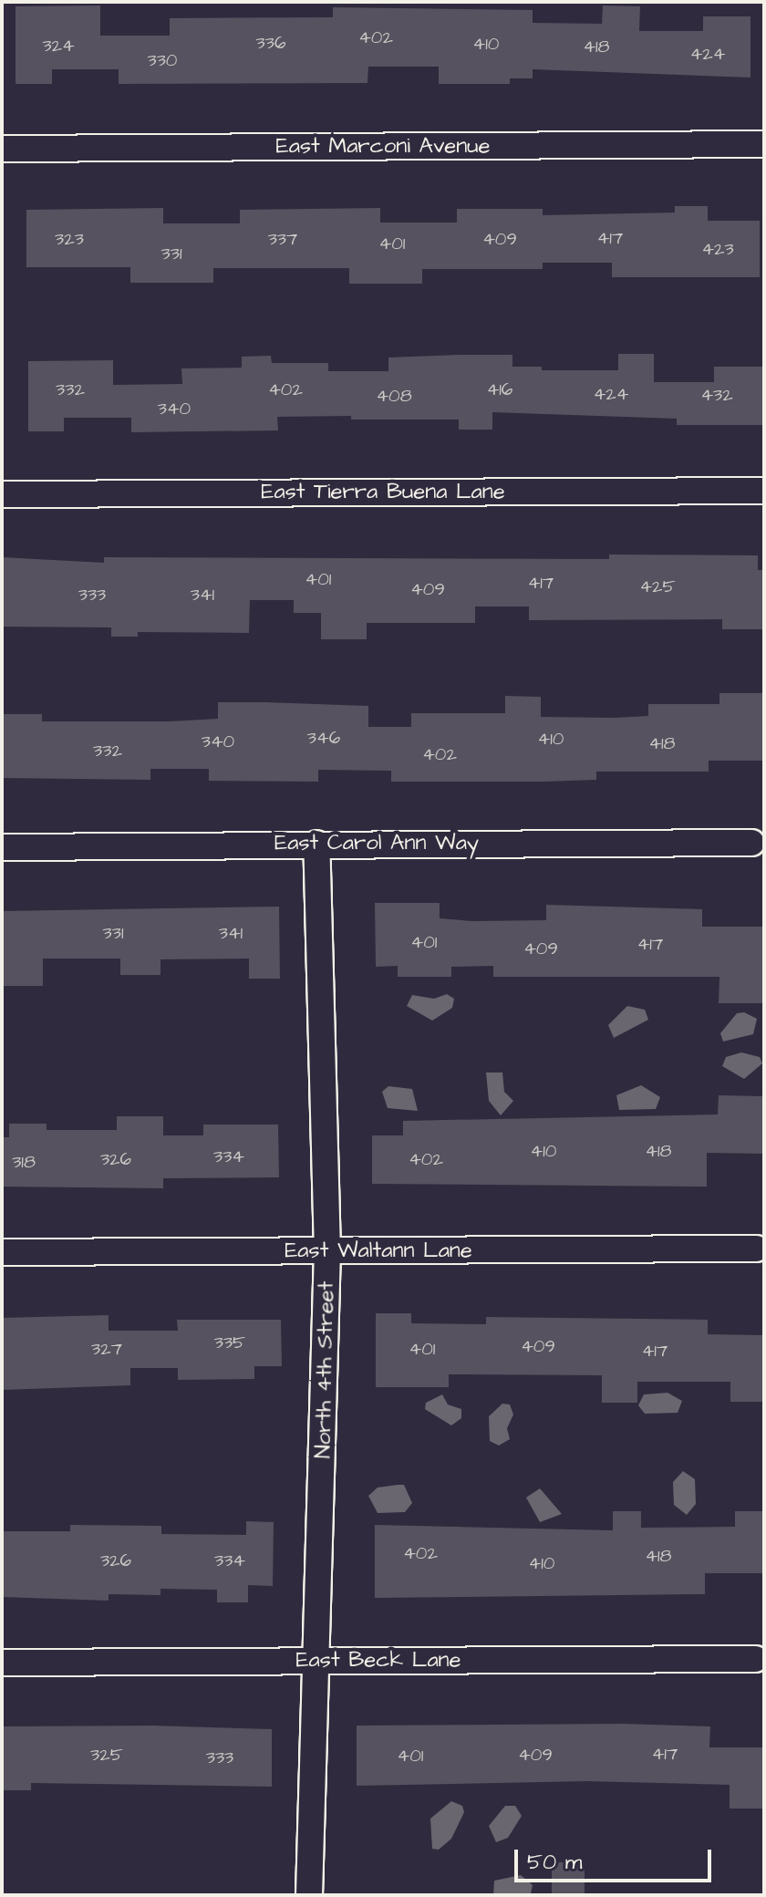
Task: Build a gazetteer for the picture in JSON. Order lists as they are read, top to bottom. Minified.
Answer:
{"streets":{"street":["East Marconi Avenue","East Tierra Buena Lane","East Carol Ann Way","East Waltann Lane","North 4th Street","East Beck Lane"]},"crossings":[["East Carol Ann Way","North 4th Street"],["East Waltann Lane","North 4th Street"],["North 4th Street","East Beck Lane"]],"house_numbers":["402","336","410","324","418","424","330","417","323","337","409","401","423","331","332","402","416","424","432","408","340","401","417","425","409","333","341","346","410","340","418","332","402","331","341","401","417","409","410","418","334","326","402","318","335","409","327","401","417","402","418","326","334","410","417","325","409","401","333"],"scale_bar":"50 m"}
